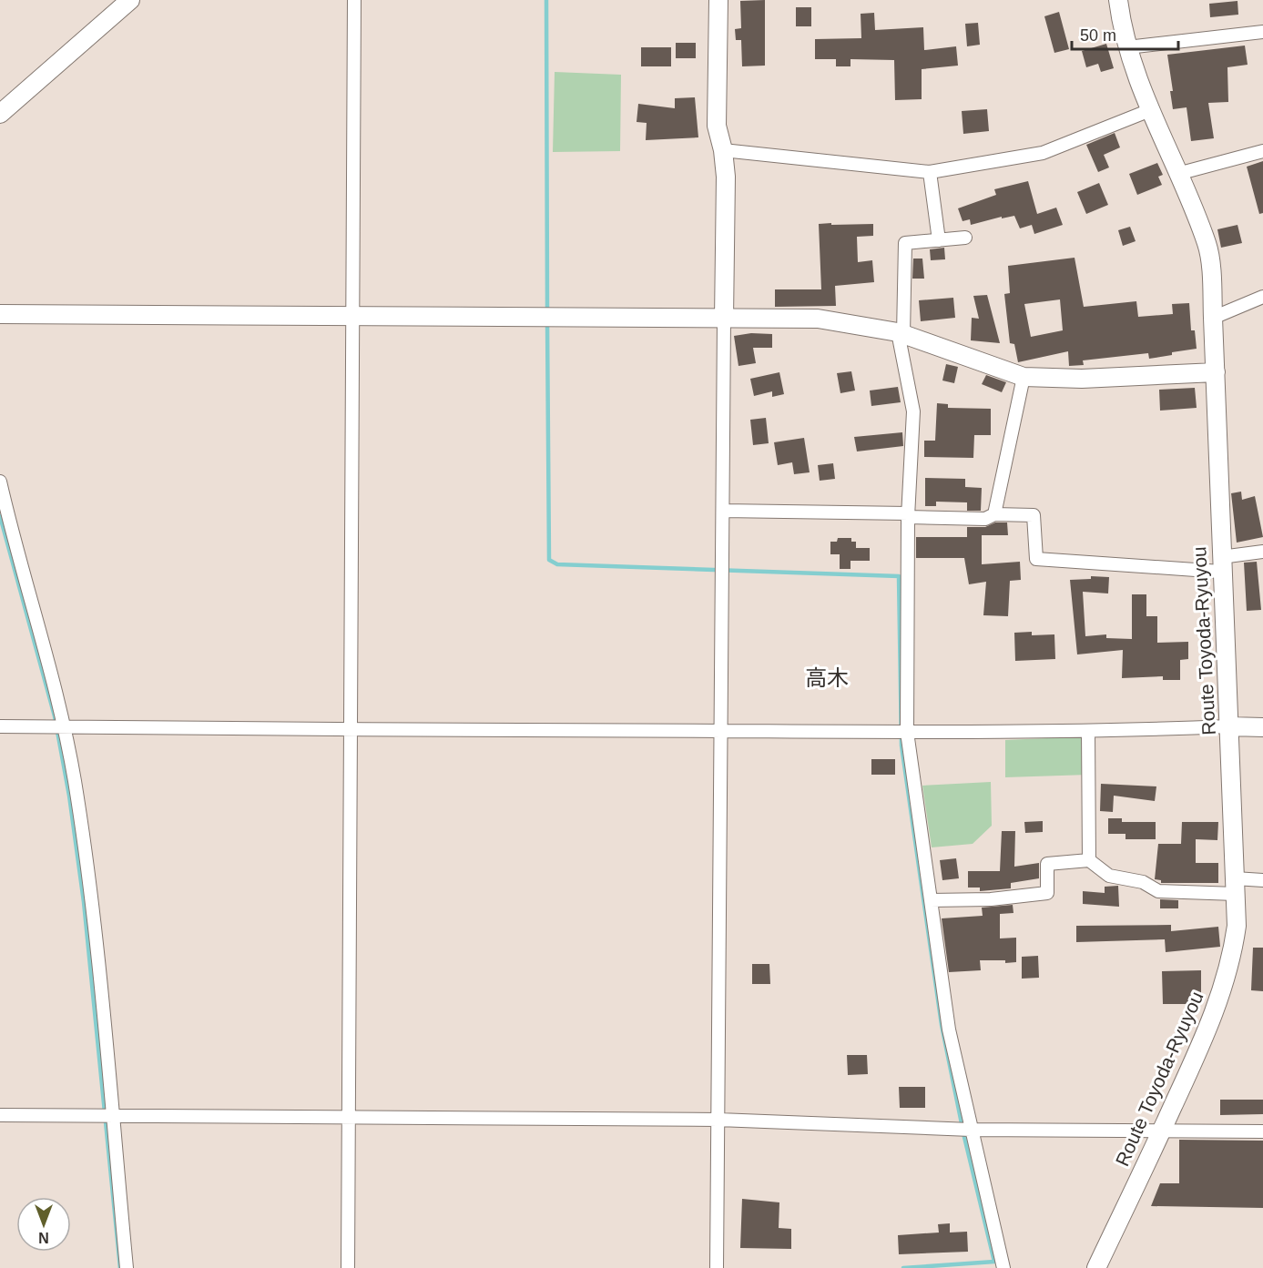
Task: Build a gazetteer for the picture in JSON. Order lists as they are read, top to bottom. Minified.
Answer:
{"streets":{"street":["Route Toyoda-Ryuyou"]},"districts":["高木"],"scale_bar":"50 m","north":"bottom"}
